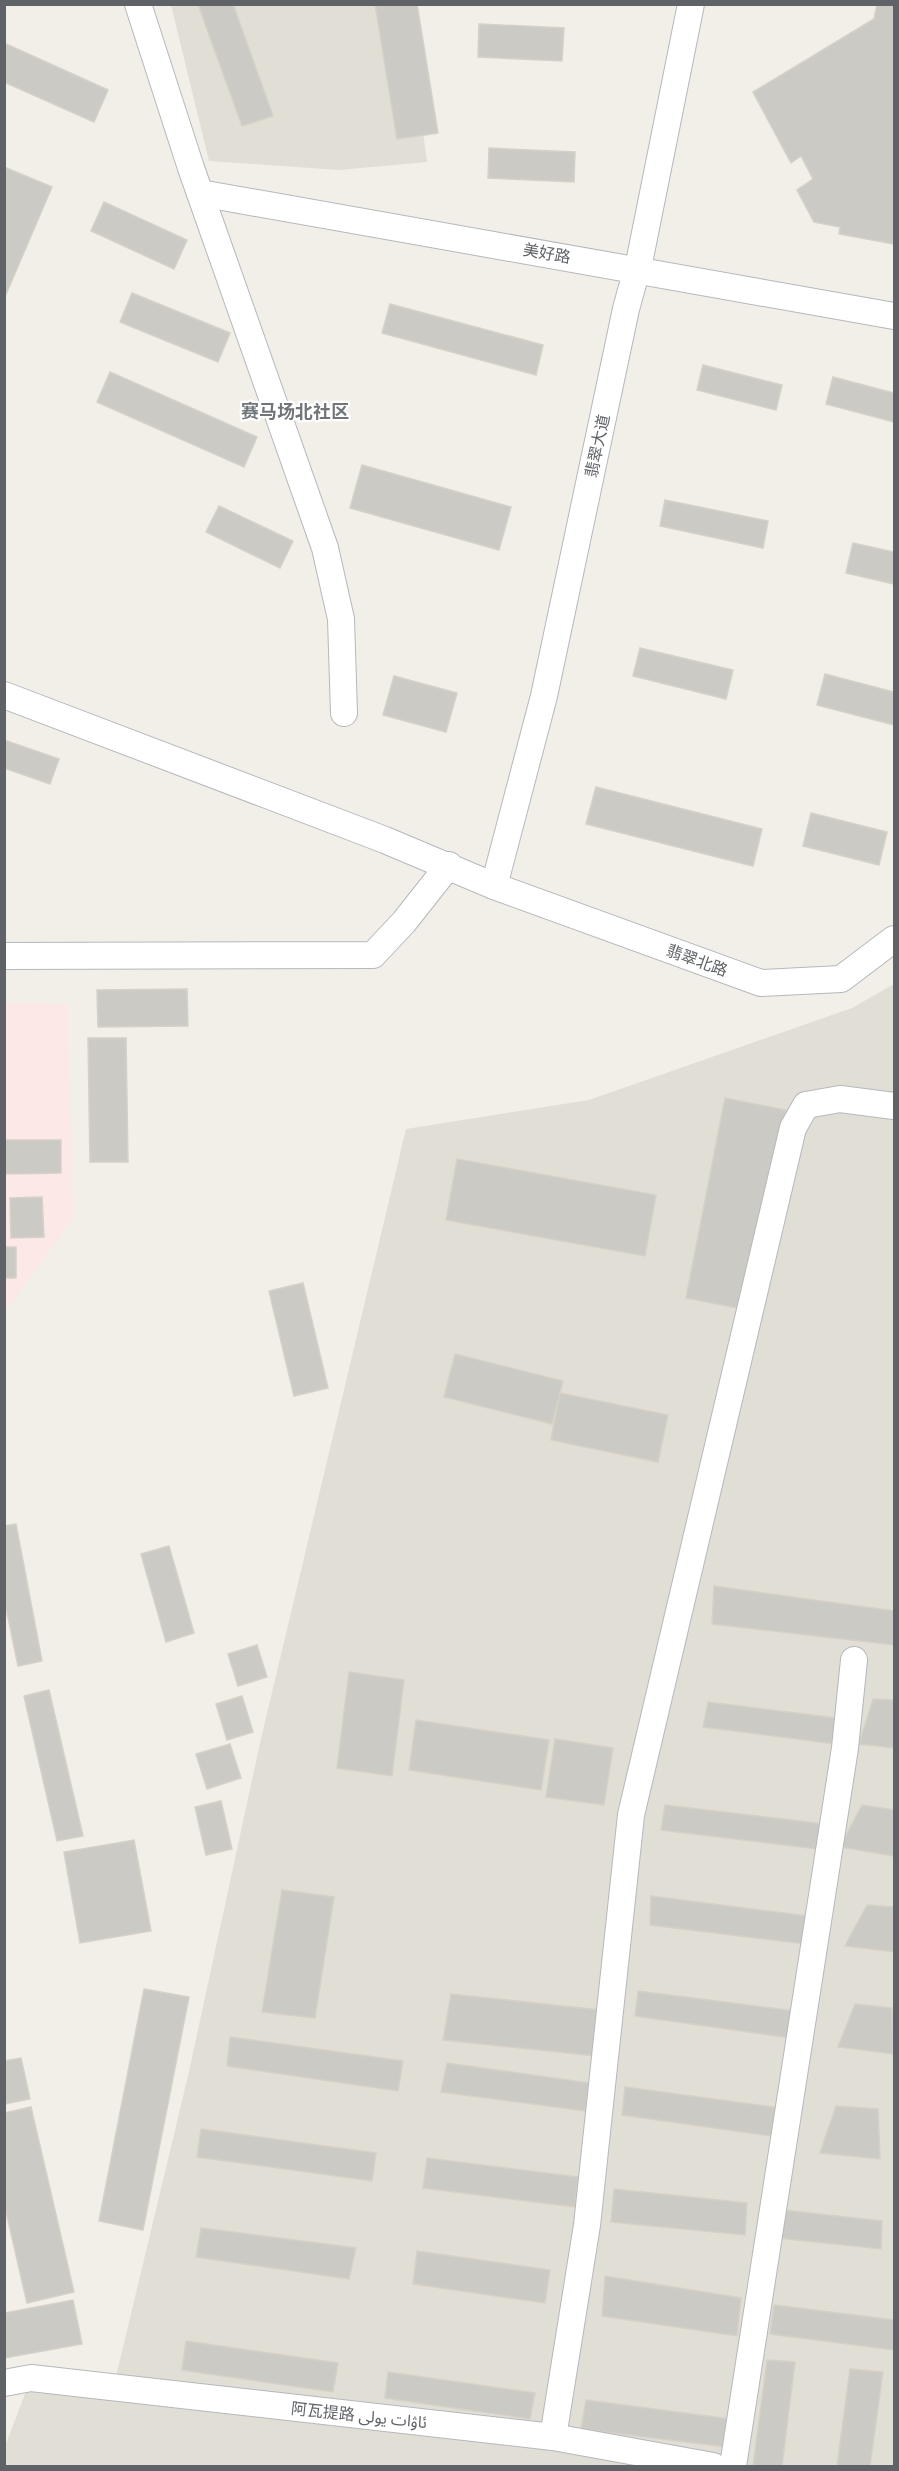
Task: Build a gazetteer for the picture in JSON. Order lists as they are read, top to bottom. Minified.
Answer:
{"streets":{"street":["美好路","翡翠大道","翡翠北路","阿瓦提路 ئاۋات يولى"]},"crossings":[["美好路","翡翠大道"],["翡翠大道","翡翠北路"]],"districts":["赛马场北社区"]}
